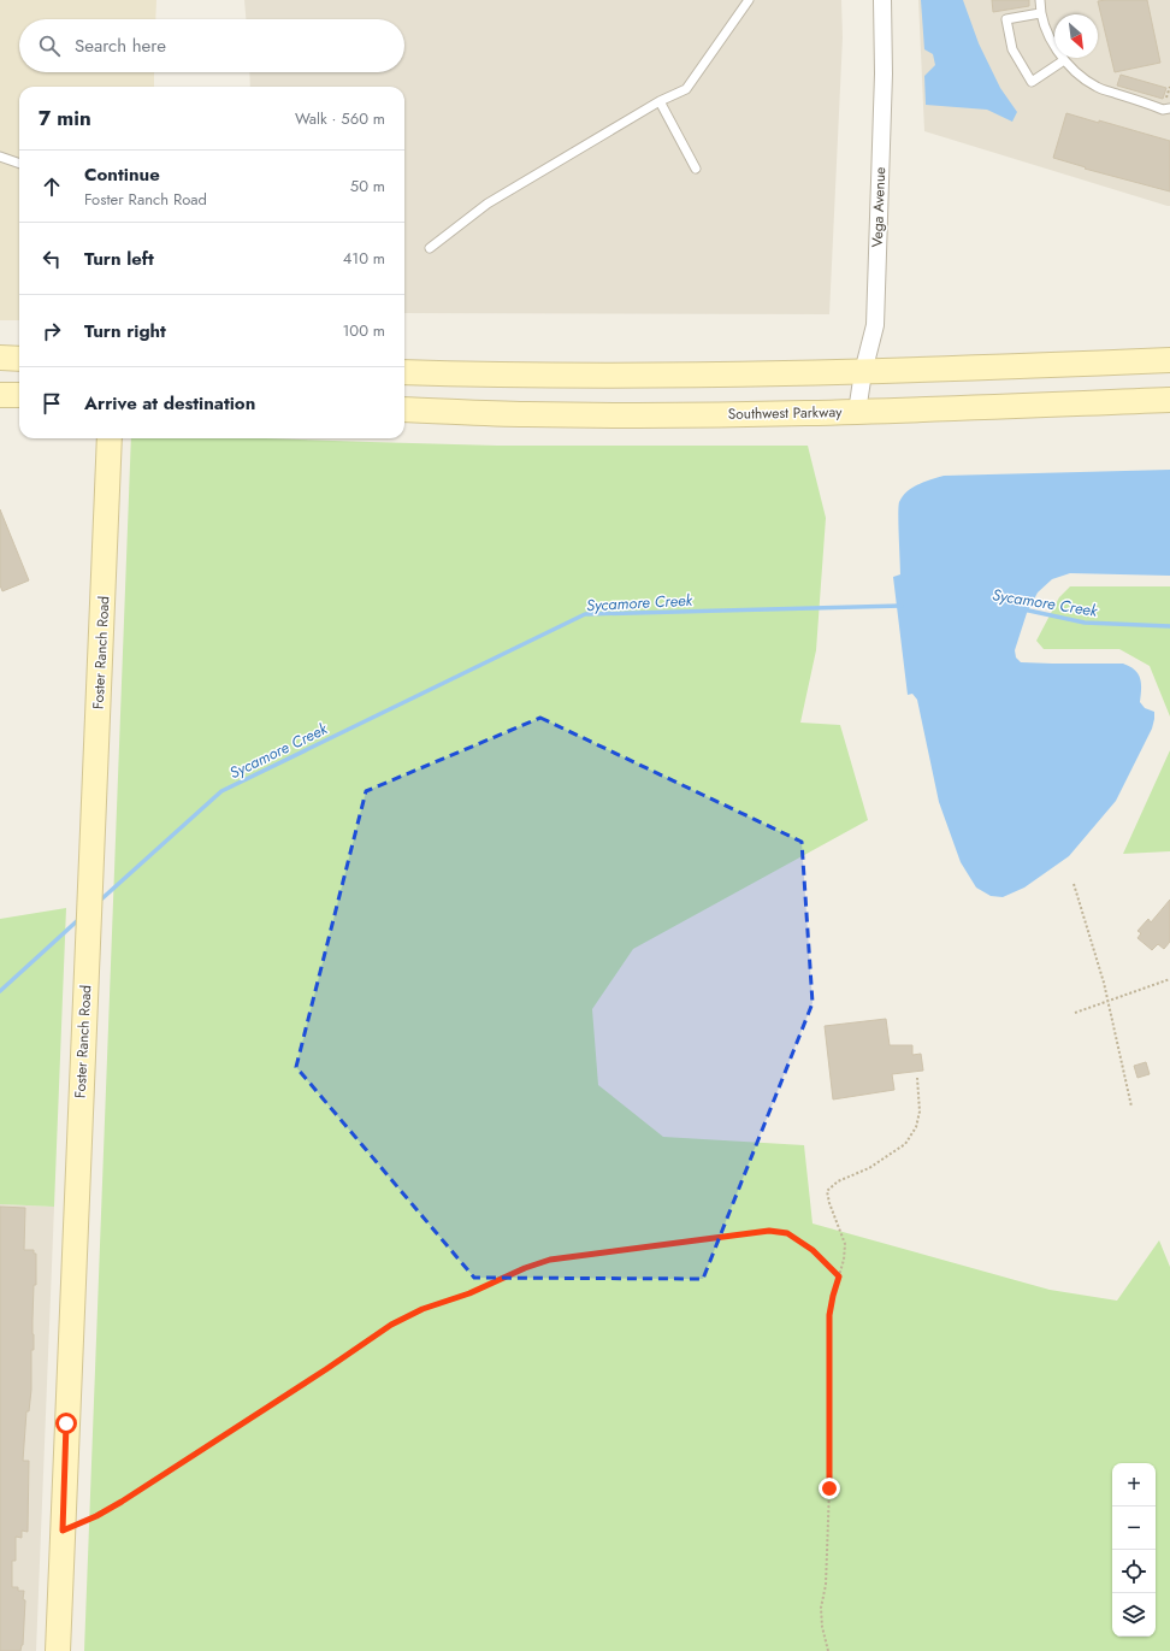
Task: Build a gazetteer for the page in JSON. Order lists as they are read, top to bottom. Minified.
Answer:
{"streets":{"main road":["Southwest Parkway","Foster Ranch Road"],"street":["Vega Avenue"]},"crossings":[["Vega Avenue","Southwest Parkway"]],"water":["Sycamore Creek"],"north":"bottom right","page":{"search":"Search here","heading":["7 min","Walk · 560 m"],"list":[["Continue","Foster Ranch Road","50 m"],["Turn left","410 m"],["Turn right","100 m"],"Arrive at destination"],"map_buttons":["+","−"]}}
